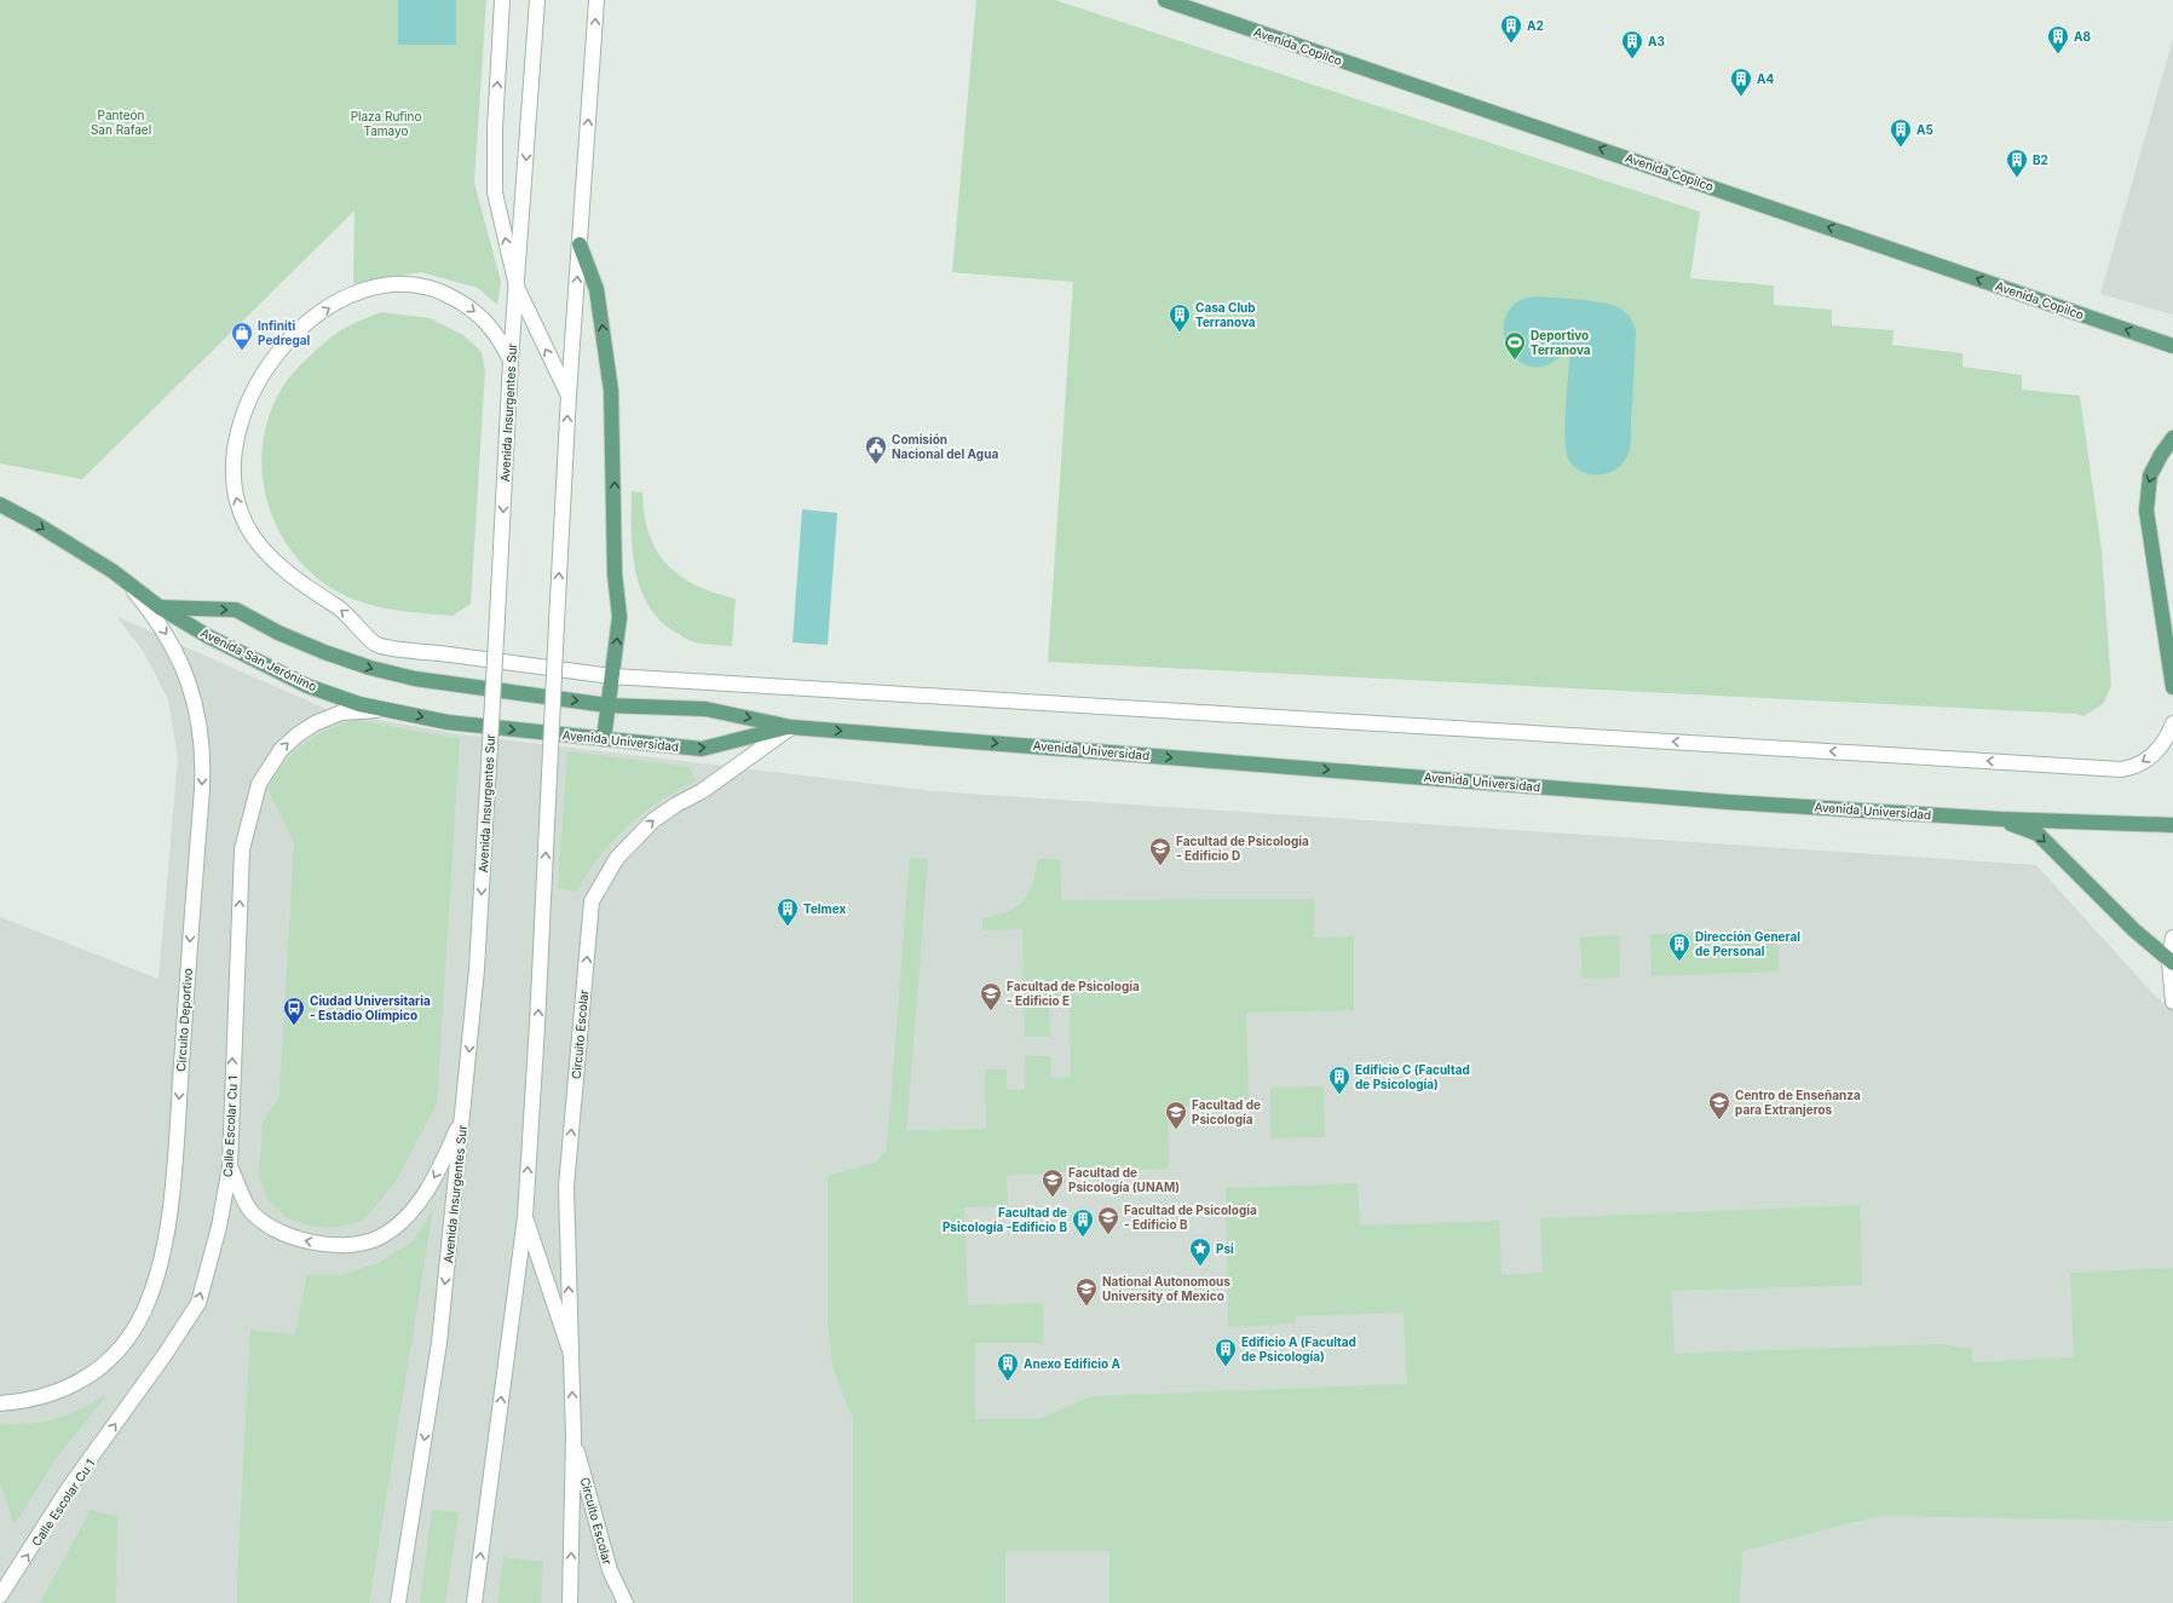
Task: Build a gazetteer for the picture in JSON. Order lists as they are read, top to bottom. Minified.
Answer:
{"streets":{"main road":["Avenida Copilco","Avenida Insurgentes Sur","Avenida San Jerónimo","Avenida Universidad","Circuito Deportivo","Circuito Escolar","Calle Escolar Cu 1"]},"crossings":[["Avenida San Jerónimo","Avenida Universidad"],["Avenida San Jerónimo","Circuito Deportivo"],["Avenida San Jerónimo","Calle Escolar Cu 1"],["Avenida Universidad","Circuito Escolar"]],"one_way":["Avenida Copilco","Circuito Deportivo","Calle Escolar Cu 1"],"parks":["Panteón San Rafael","Plaza Rufino Tamayo"],"places":{"building":["A2","A8","A3","A4","A5","B2","Casa Club Terranova","Telmex","Dirección General de Personal","Edificio C (Facultad de Psicología)","Facultad de Psicología -Edificio B","Edificio A (Facultad de Psicología)","Anexo Edificio A"],"shop":["Infiniti Pedregal"],"sports":["Deportivo Terranova"],"public building":["Comisión Nacional del Agua"],"school or university":["Facultad de Psicología - Edificio D","Facultad de Psicología - Edificio E","Centro de Enseñanza para Extranjeros","Facultad de Psicología","Facultad de Psicología (UNAM)","Facultad de Psicología - Edificio B","National Autonomous University of Mexico"],"bus stop":["Ciudad Universitaria - Estadio Olímpico"],"place":["Psi"]}}
